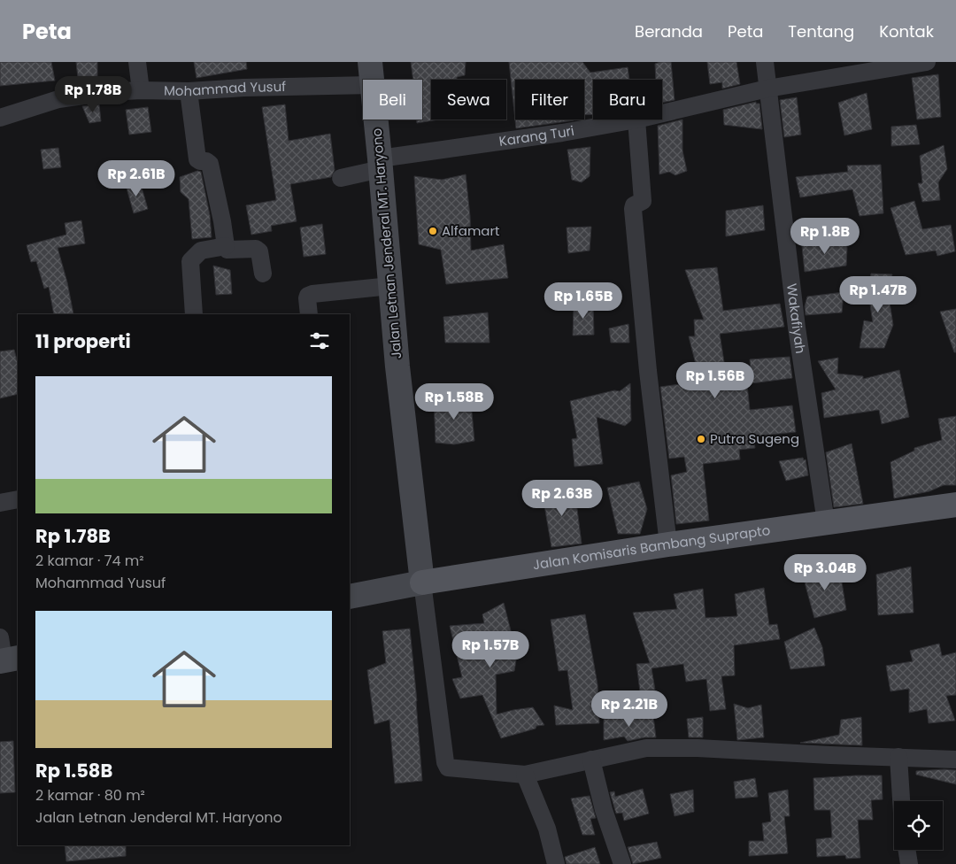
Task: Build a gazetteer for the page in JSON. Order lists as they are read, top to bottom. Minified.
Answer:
{"streets":{"main road":["Jalan Letnan Jenderal MT. Haryono","Jalan Komisaris Bambang Suprapto"],"street":["Mohammad Yusuf","Karang Turi","Wakafiyah"]},"crossings":[["Mohammad Yusuf","Jalan Letnan Jenderal MT. Haryono"],["Karang Turi","Jalan Letnan Jenderal MT. Haryono"],["Karang Turi","Wakafiyah"],["Jalan Letnan Jenderal MT. Haryono","Jalan Komisaris Bambang Suprapto"],["Wakafiyah","Jalan Komisaris Bambang Suprapto"]],"places":["Alfamart","Putra Sugeng"],"page":{"header":"Peta","nav":["Beranda","Peta","Tentang","Kontak"],"price":["Rp 1.78B","Rp 2.61B","Rp 1.8B","Rp 1.47B","Rp 1.65B","Rp 1.56B","Rp 1.58B","Rp 2.63B","Rp 3.04B","Rp 1.57B","Rp 2.21B"],"chip":["Beli","Sewa","Filter","Baru"],"heading":"11 properti","list":[{"name":"Rp 1.78B","note":"2 kamar · 74 m² · Mohammad Yusuf"},{"name":"Rp 1.58B","note":"2 kamar · 80 m² · Jalan Letnan Jenderal MT. Haryono"}]}}
